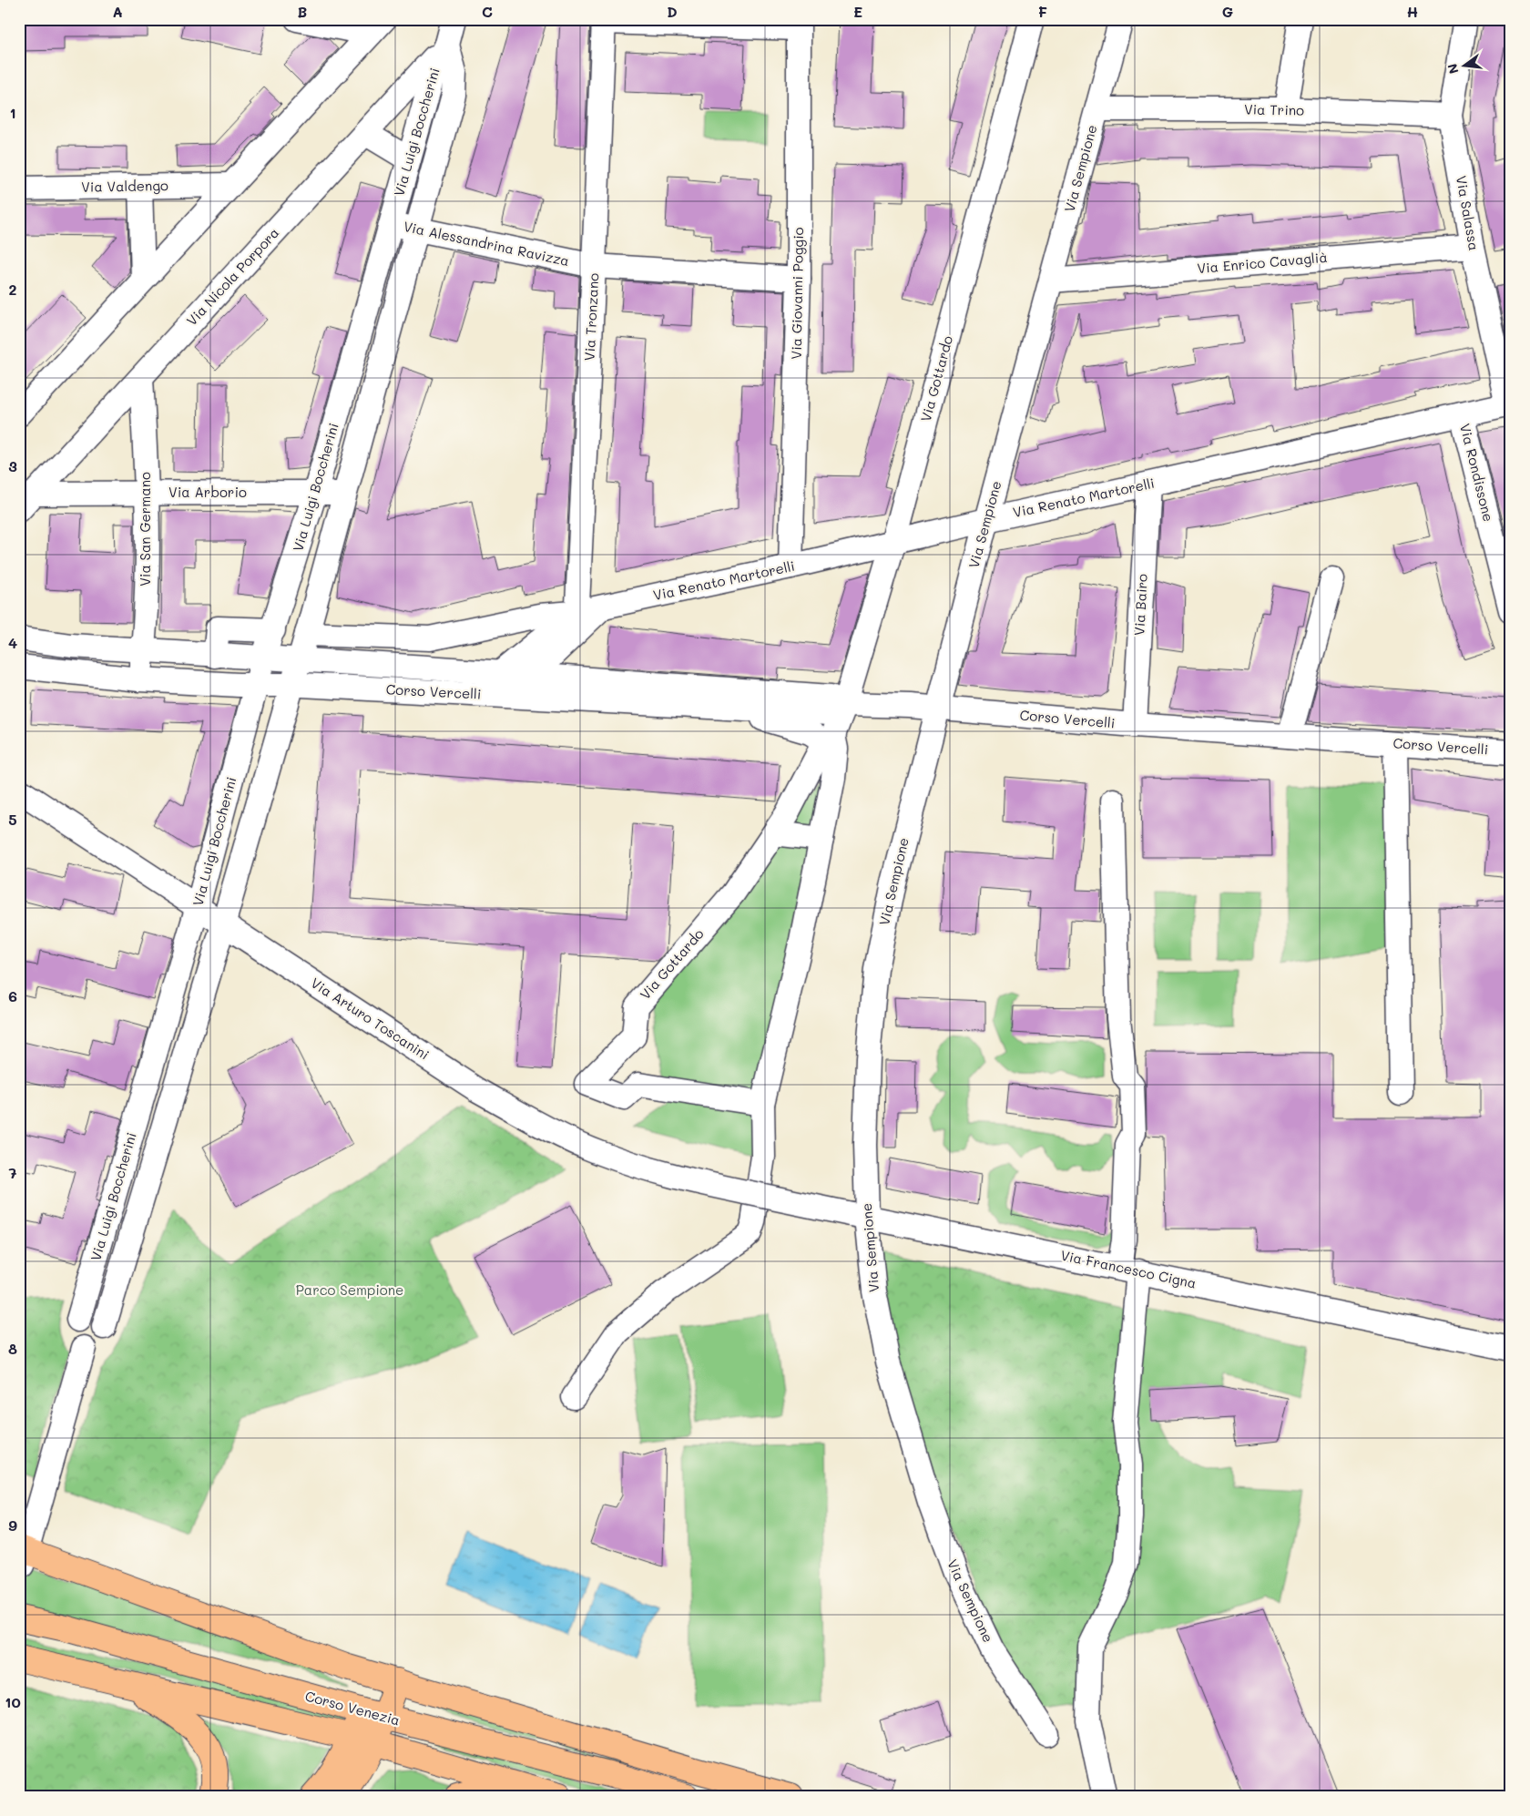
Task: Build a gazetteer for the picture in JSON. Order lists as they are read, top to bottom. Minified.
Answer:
{"streets":{"main road":["Corso Venezia"],"street":["Via Trino","Via Luigi Boccherini","Via Sempione","Via Valdengo","Via Salassa","Via Alessandrina Ravizza","Via Enrico Cavaglià","Via Nicola Porpora","Via Giovanni Poggio","Via Tronzano","Via Gottardo","Via Rondissone","Via Arborio","Via Renato Martorelli","Via San Germano","Via Bairo","Corso Vercelli","Via Arturo Toscanini","Via Francesco Cigna"]},"crossings":[["Via Trino","Via Sempione"],["Via Trino","Via Salassa"],["Via Luigi Boccherini","Via Alessandrina Ravizza"],["Via Luigi Boccherini","Via Nicola Porpora"],["Via Luigi Boccherini","Via Arborio"],["Via Luigi Boccherini","Via Renato Martorelli"],["Via Luigi Boccherini","Corso Vercelli"],["Via Luigi Boccherini","Via Arturo Toscanini"],["Via Sempione","Via Enrico Cavaglià"],["Via Sempione","Via Renato Martorelli"],["Via Sempione","Corso Vercelli"],["Via Sempione","Via Francesco Cigna"],["Via Salassa","Via Enrico Cavaglià"],["Via Salassa","Via Renato Martorelli"],["Via Alessandrina Ravizza","Via Giovanni Poggio"],["Via Alessandrina Ravizza","Via Tronzano"],["Via Nicola Porpora","Via Arborio"],["Via Nicola Porpora","Via San Germano"],["Via Giovanni Poggio","Via Renato Martorelli"],["Via Tronzano","Via Renato Martorelli"],["Via Gottardo","Via Renato Martorelli"],["Via Gottardo","Corso Vercelli"],["Via Rondissone","Via Renato Martorelli"],["Via Arborio","Via San Germano"],["Via Renato Martorelli","Via Bairo"],["Via Renato Martorelli","Corso Vercelli"],["Via San Germano","Corso Vercelli"],["Via Bairo","Corso Vercelli"],["Via Arturo Toscanini","Via Francesco Cigna"]],"parks":["Parco Sempione"],"north":"left","grid":{"columns":["A","B","C","D","E","F","G","H"],"rows":["1","2","3","4","5","6","7","8","9","10"]}}
